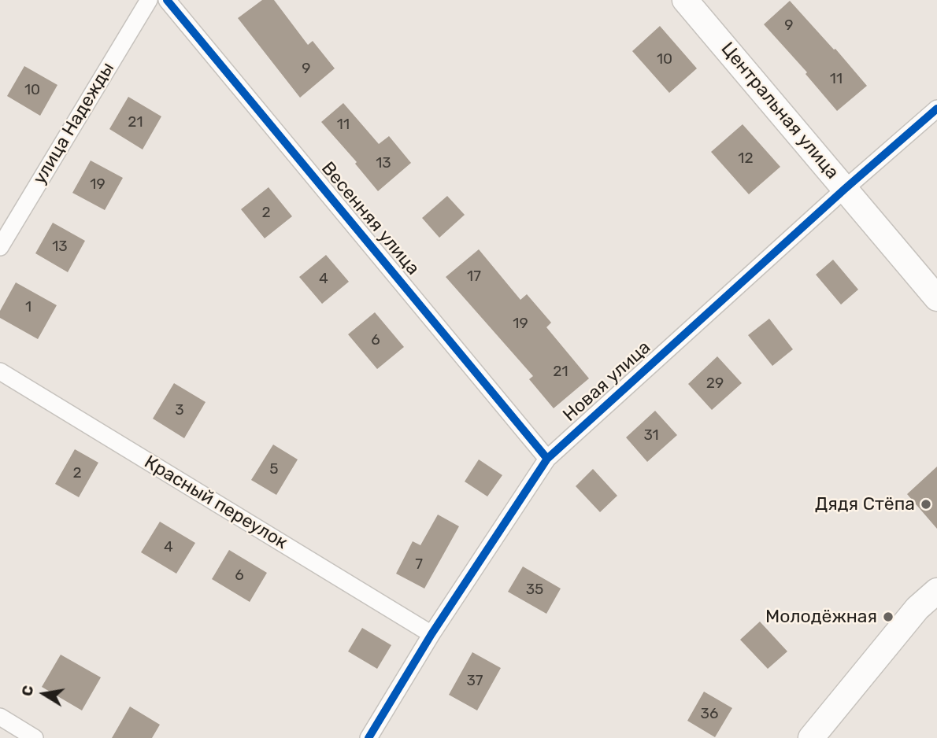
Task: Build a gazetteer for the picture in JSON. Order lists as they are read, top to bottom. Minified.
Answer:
{"streets":{"street":["Центральная улица","улица Надежды","Весенняя улица","Новая улица","Красный переулок"]},"crossings":[["Центральная улица","Новая улица"],["Весенняя улица","Новая улица"],["Новая улица","Красный переулок"]],"places":["Дядя Стёпа","Молодёжная"],"house_numbers":["9","10","9","11","10","21","11","12","13","19","2","13","17","4","1","19","6","21","29","3","31","5","2","4","7","6","35","37","36"],"north":"left"}
